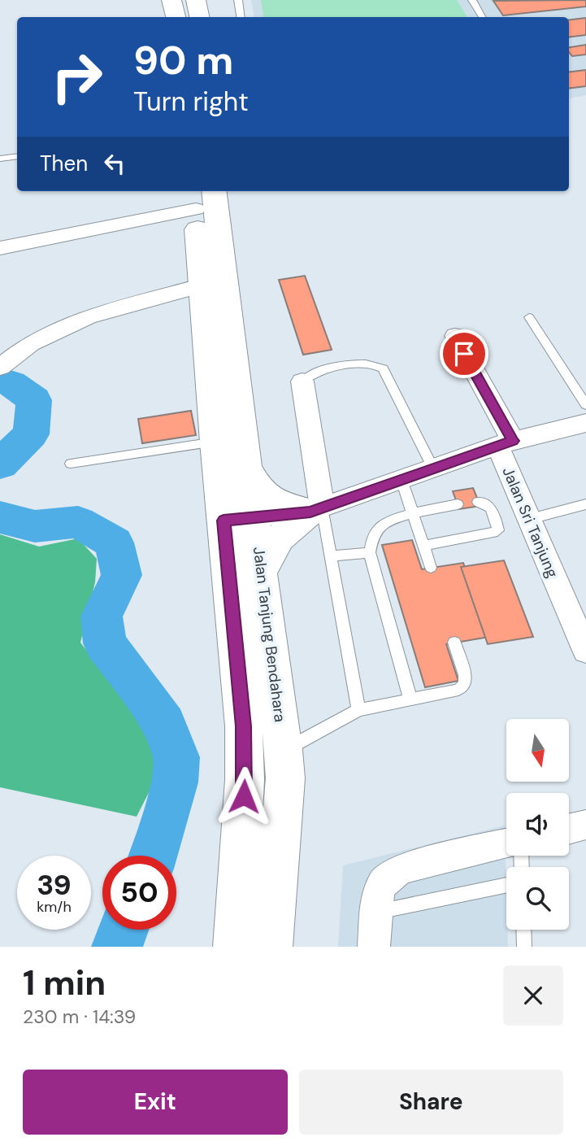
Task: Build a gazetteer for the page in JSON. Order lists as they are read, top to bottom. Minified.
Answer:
{"streets":{"main road":["Jalan Tanjung Bendahara"],"street":["Jalan Sri Tanjung"]},"north":"bottom","page":{"turn":["90 m","Turn right"],"then":"Then","speed":"39 km/h","limit":"50","heading":["1 min","230 m · 14:39"],"buttons":["Exit","Share"]}}
